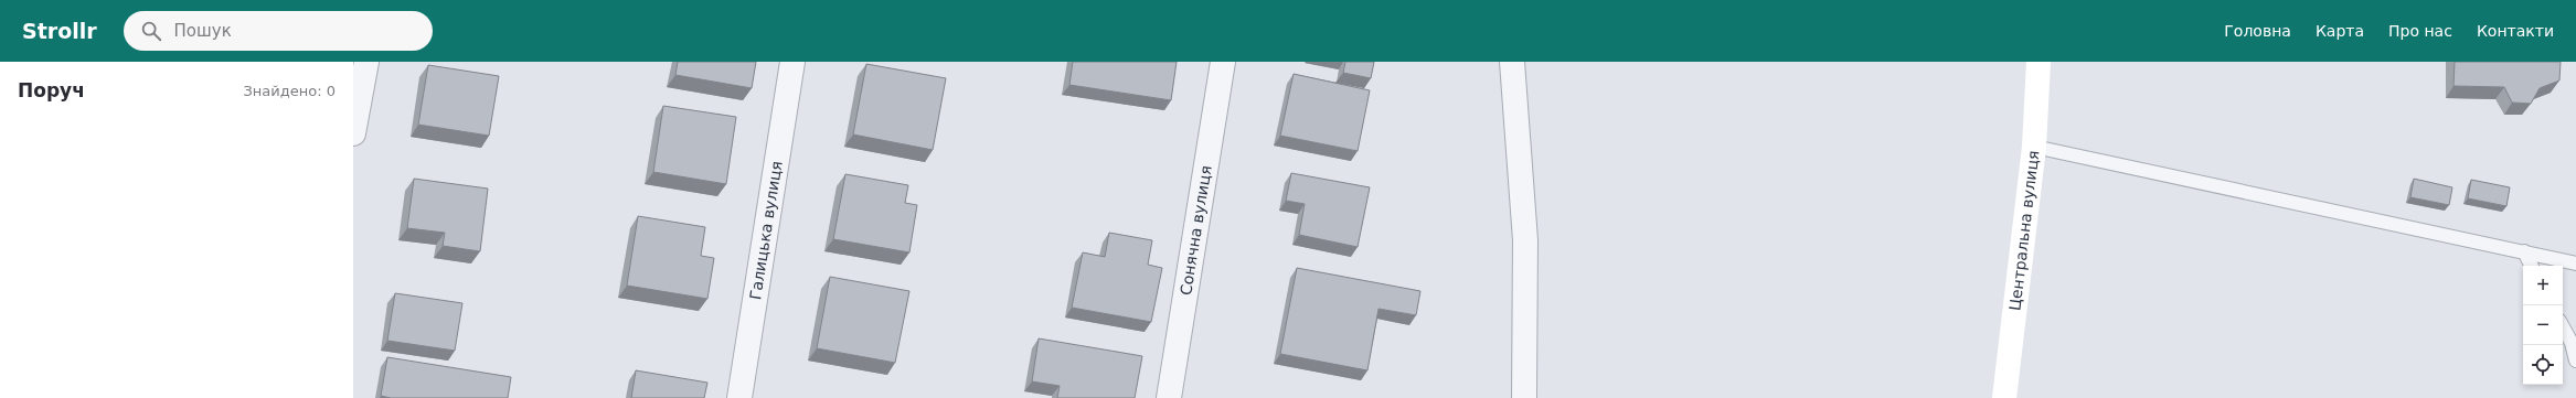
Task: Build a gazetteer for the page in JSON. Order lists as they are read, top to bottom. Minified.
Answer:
{"streets":{"main road":["Центральна вулиця"],"street":["Галицька вулиця","Сонячна вулиця"]},"page":{"header":"Strollr","search":"Пошук","nav":["Головна","Карта","Про нас","Контакти"],"heading":["Поруч","Знайдено: 0"],"map_buttons":["+","−"]}}
